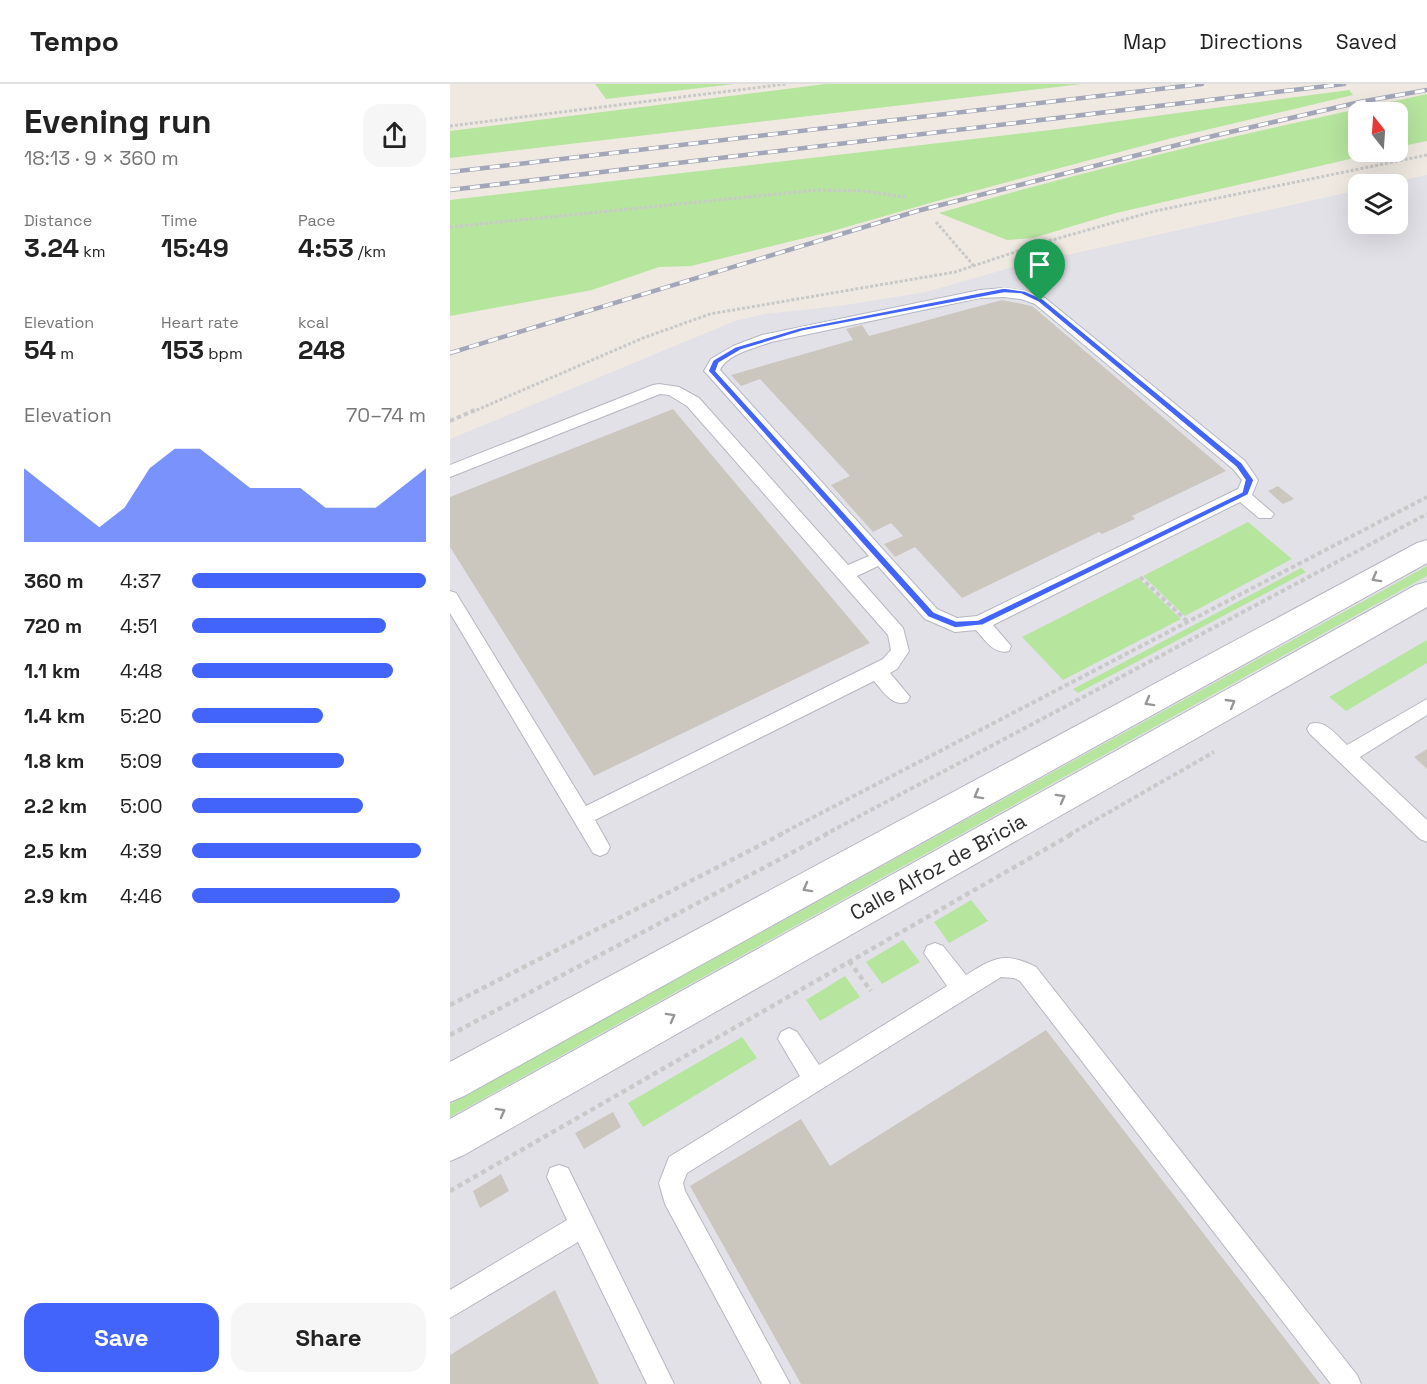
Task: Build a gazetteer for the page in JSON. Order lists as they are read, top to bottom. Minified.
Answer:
{"streets":{"street":["Calle Alfoz de Bricia"]},"north":"top","page":{"header":"Tempo","nav":["Map","Directions","Saved"],"heading":["Evening run","18:13 · 9 × 360 m"],"stats":[["Distance","3.24 km"],["Time","15:49"],["Pace","4:53 /km"],["Elevation","54 m"],["Heart rate","153 bpm"],["kcal","248"]],"chart":["Elevation","70–74 m"],"list":[{"name":"360 m","note":"4:37"},{"name":"720 m","note":"4:51"},{"name":"1.1 km","note":"4:48"},{"name":"1.4 km","note":"5:20"},{"name":"1.8 km","note":"5:09"},{"name":"2.2 km","note":"5:00"},{"name":"2.5 km","note":"4:39"},{"name":"2.9 km","note":"4:46"}],"buttons":["Save","Share"]}}
